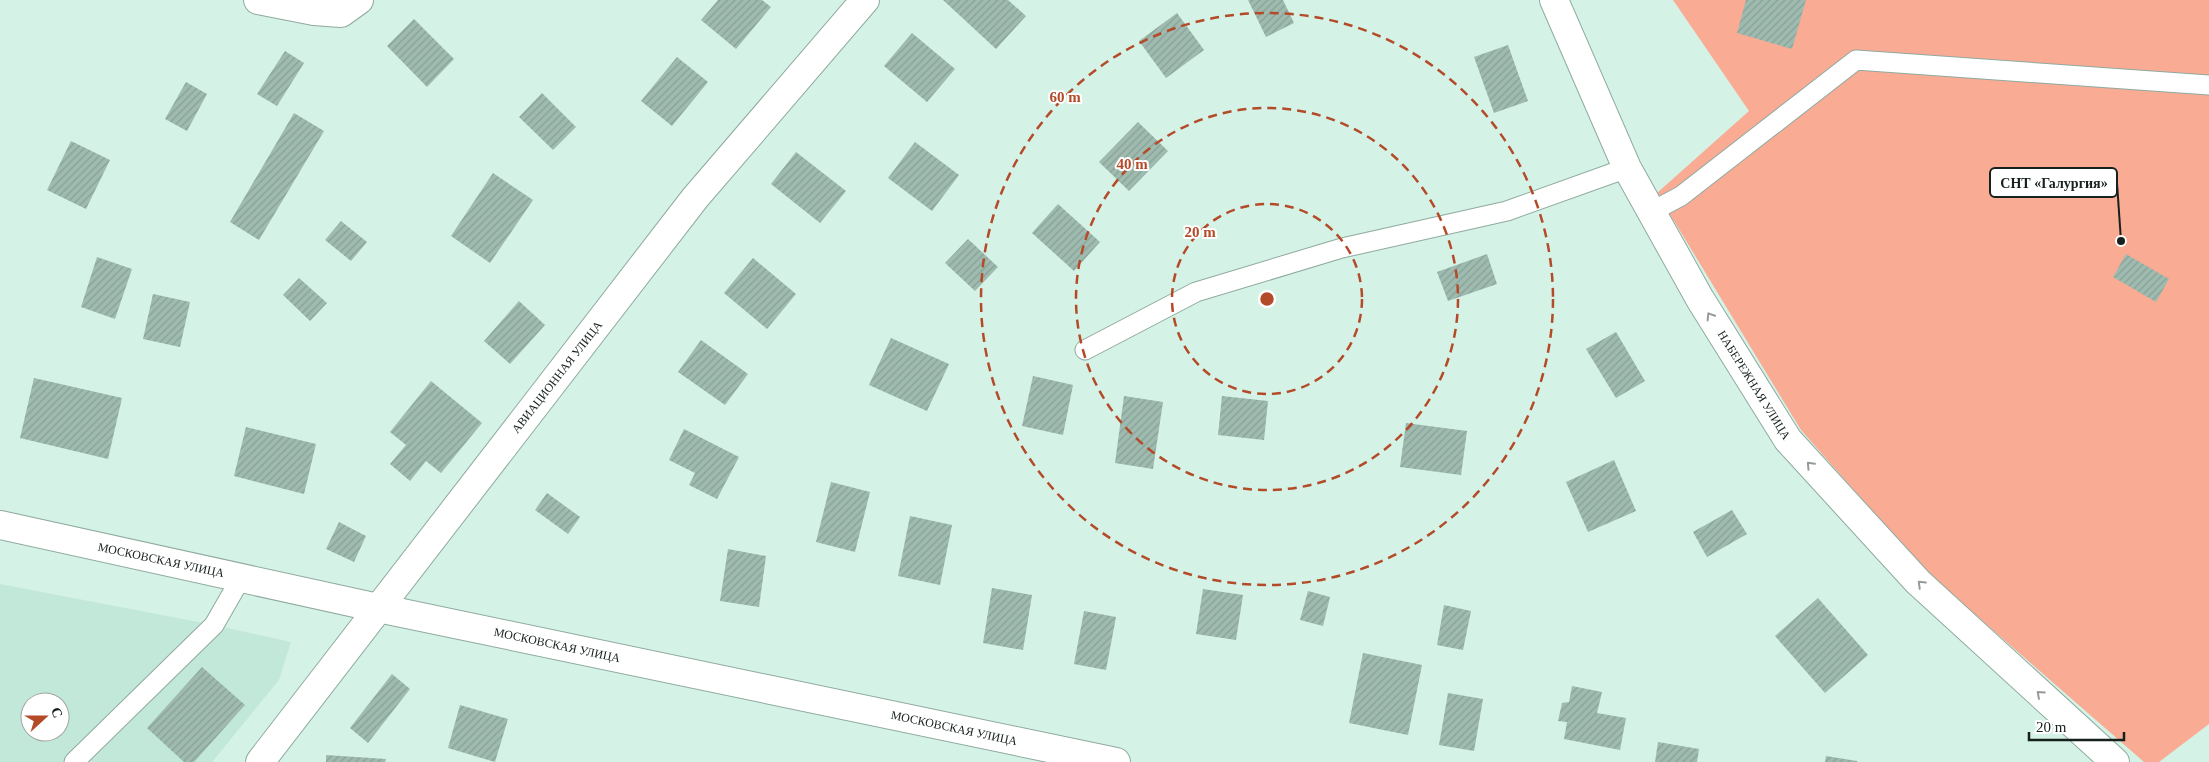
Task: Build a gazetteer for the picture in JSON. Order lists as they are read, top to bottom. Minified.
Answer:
{"streets":{"street":["АВИАЦИОННАЯ УЛИЦА","НАБЕРЕЖНАЯ УЛИЦА","МОСКОВСКАЯ УЛИЦА"]},"crossings":[["АВИАЦИОННАЯ УЛИЦА","МОСКОВСКАЯ УЛИЦА"]],"one_way":["НАБЕРЕЖНАЯ УЛИЦА"],"places":["СНТ «Галургия»"],"scale_bar":"20 m","north":"right","rings":["60 m","40 m","20 m"]}
